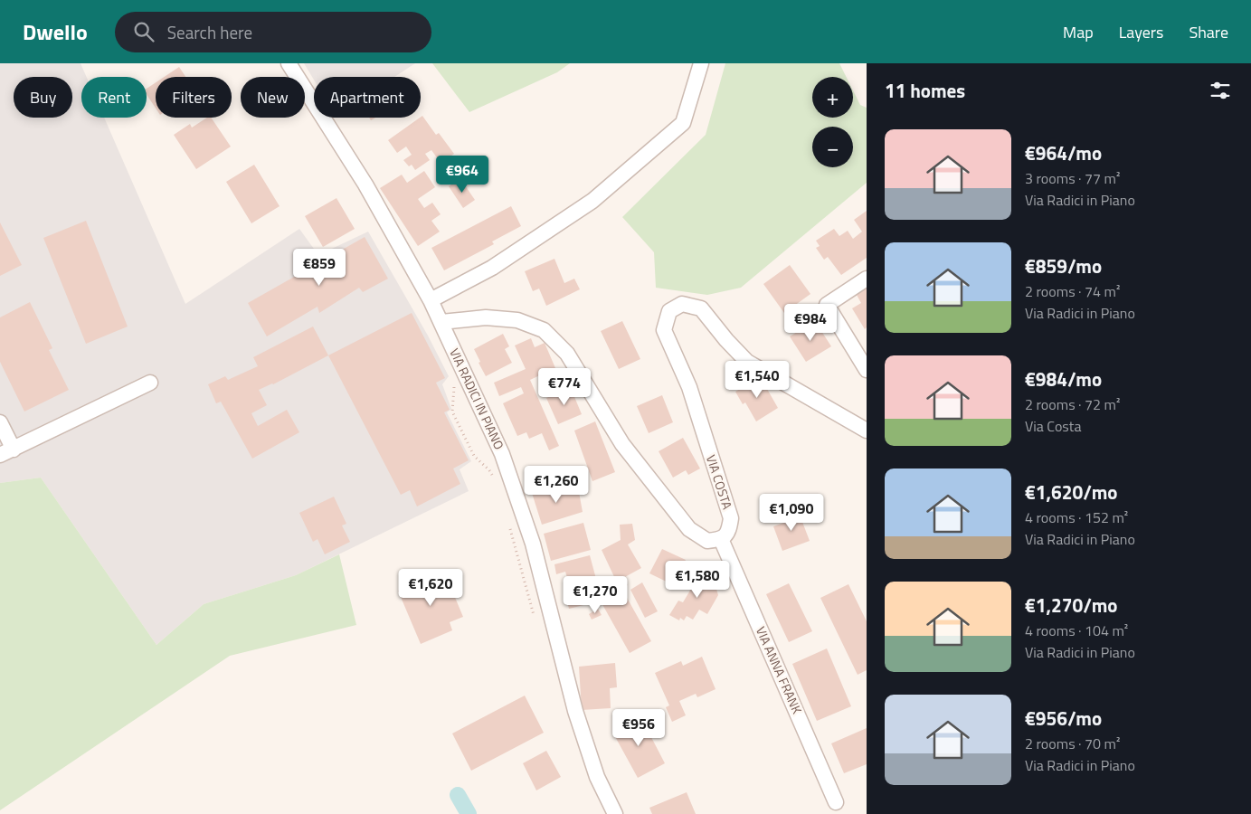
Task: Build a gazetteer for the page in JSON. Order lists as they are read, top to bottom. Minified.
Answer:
{"streets":{"street":["VIA RADICI IN PIANO","VIA COSTA","VIA ANNA FRANK"]},"crossings":[["VIA COSTA","VIA ANNA FRANK"]],"page":{"header":"Dwello","search":"Search here","nav":["Map","Layers","Share"],"heading":"11 homes","map_buttons":["+","−"],"chip":["Buy","Rent","Filters","New","Apartment"],"list":[{"name":"€964/mo","note":"3 rooms · 77 m² · Via Radici in Piano"},{"name":"€859/mo","note":"2 rooms · 74 m² · Via Radici in Piano"},{"name":"€984/mo","note":"2 rooms · 72 m² · Via Costa"},{"name":"€1,620/mo","note":"4 rooms · 152 m² · Via Radici in Piano"},{"name":"€1,270/mo","note":"4 rooms · 104 m² · Via Radici in Piano"},{"name":"€956/mo","note":"2 rooms · 70 m² · Via Radici in Piano"}],"price":["€964","€859","€984","€1,540","€774","€1,260","€1,090","€1,580","€1,620","€1,270","€956"]}}
